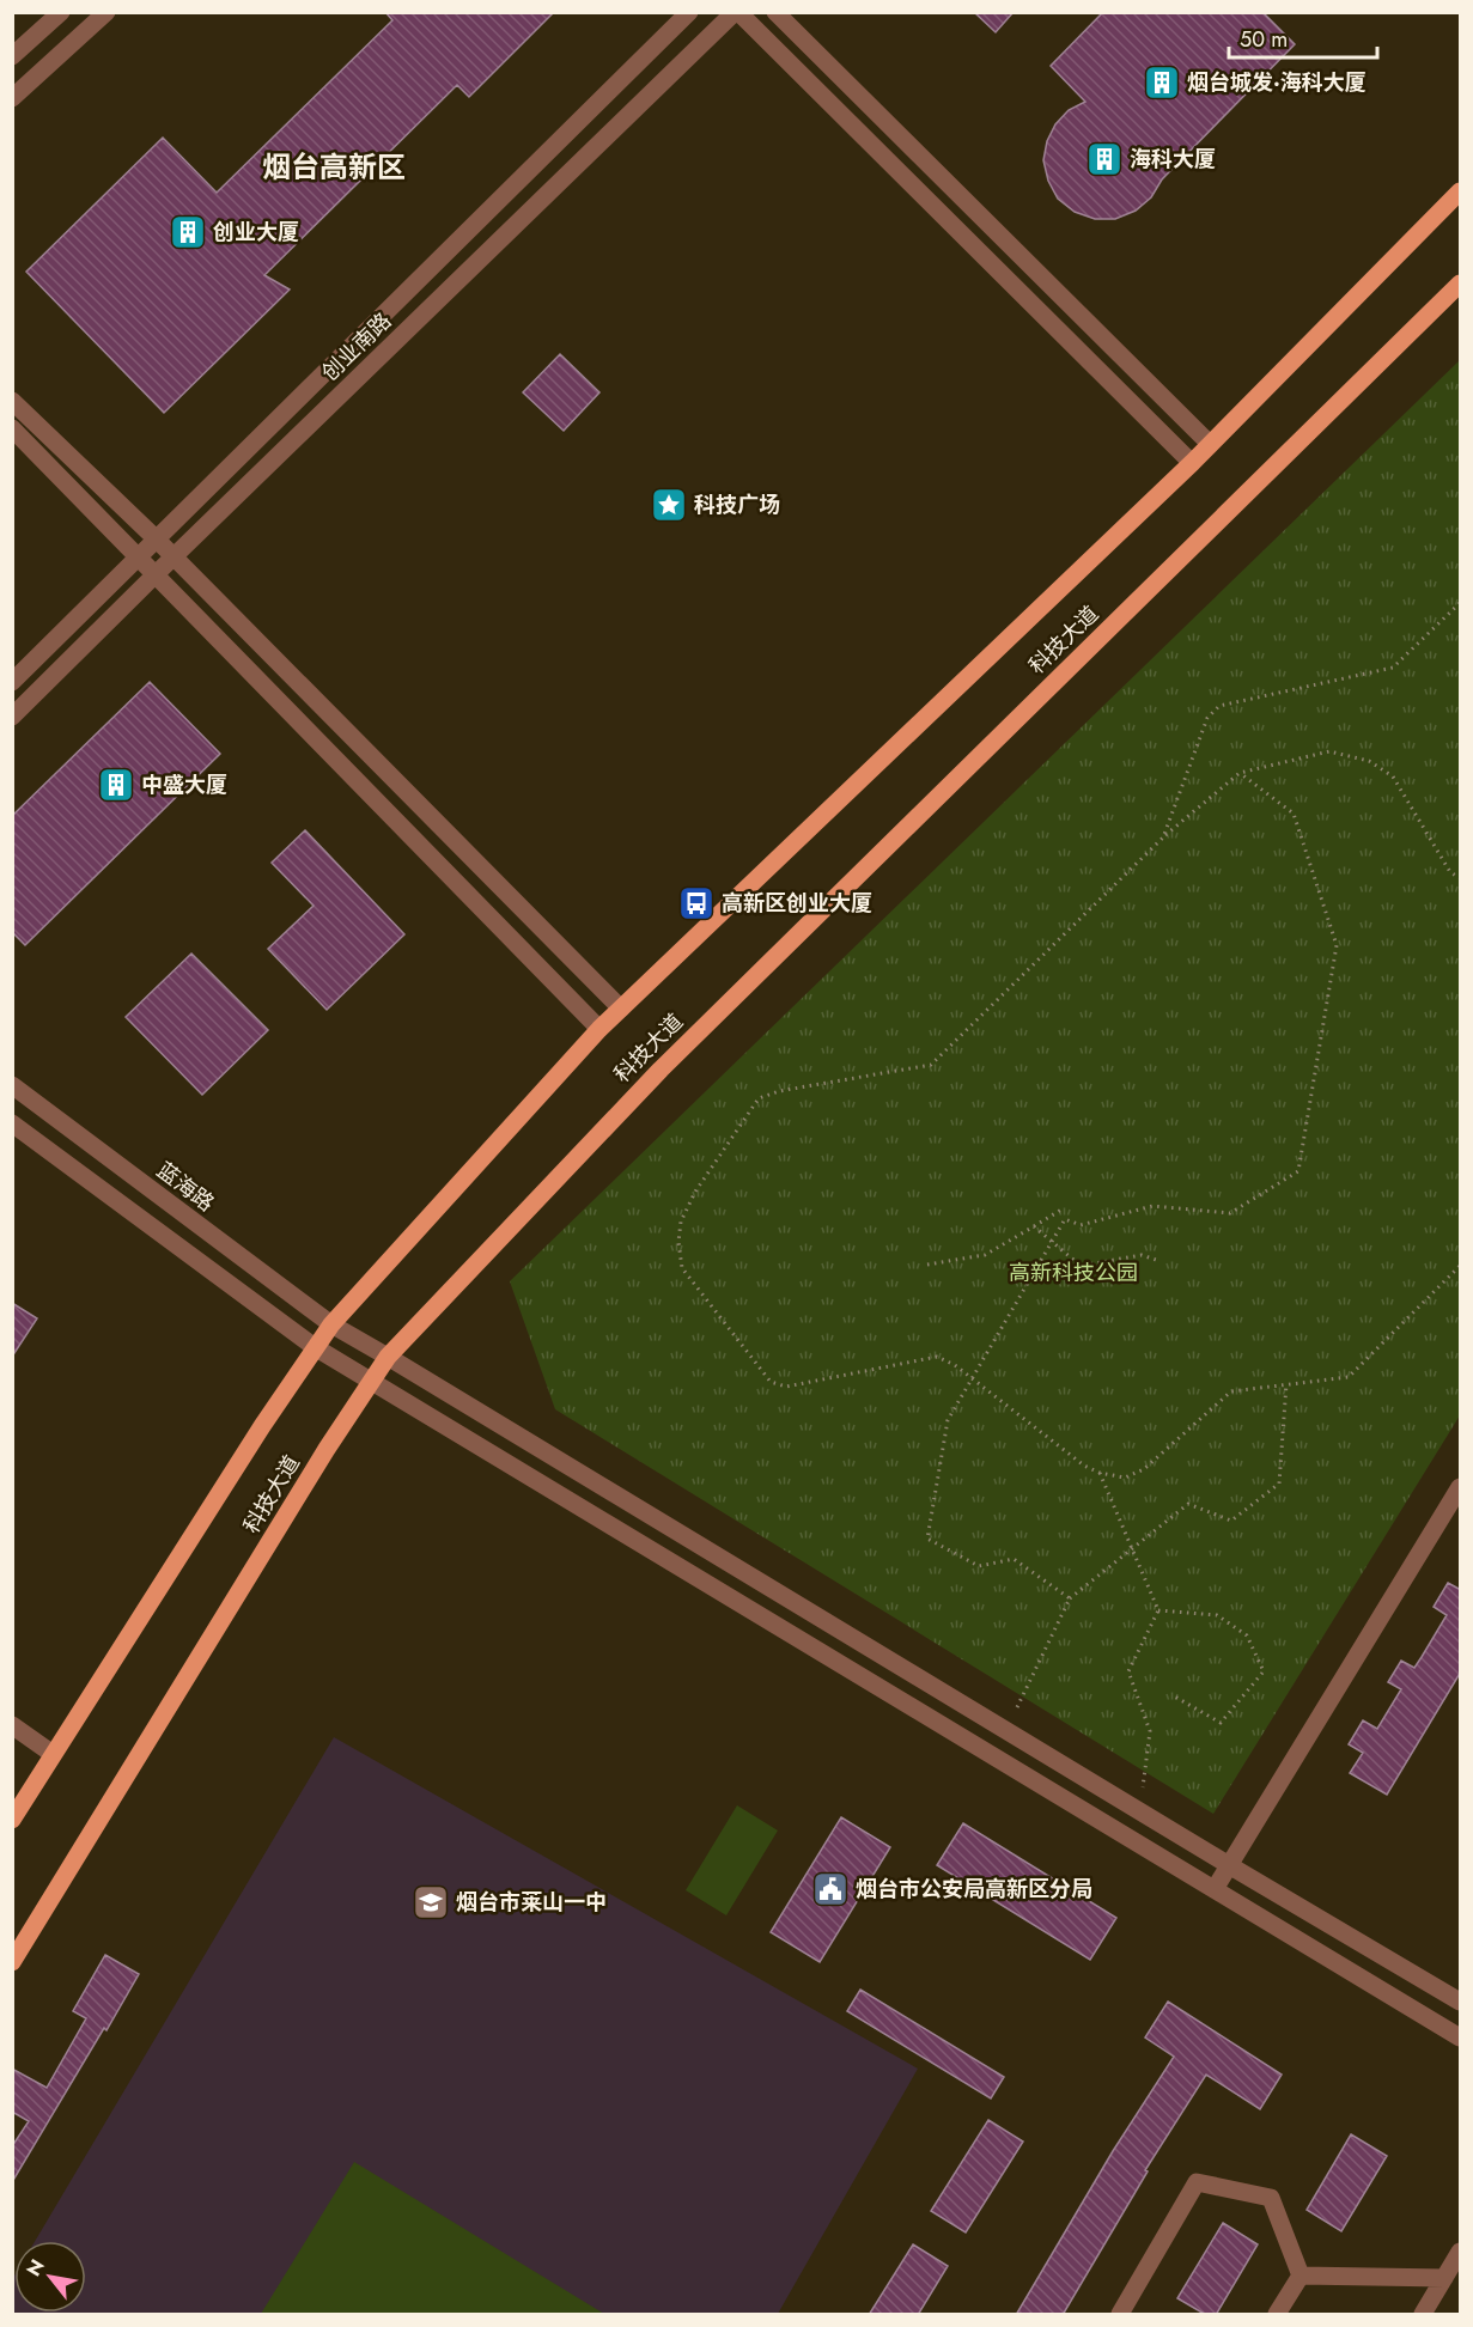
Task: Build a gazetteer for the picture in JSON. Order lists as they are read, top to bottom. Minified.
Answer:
{"streets":{"main road":["科技大道"],"street":["创业南路","蓝海路"]},"crossings":[["科技大道","蓝海路"]],"districts":["烟台高新区"],"parks":["高新科技公园"],"places":{"building":["烟台城发·海科大厦","海科大厦","创业大厦","中盛大厦"],"place":["科技广场"],"bus stop":["高新区创业大厦"],"public building":["烟台市公安局高新区分局"],"school or university":["烟台市莱山一中"]},"scale_bar":"50 m","north":"top left"}
